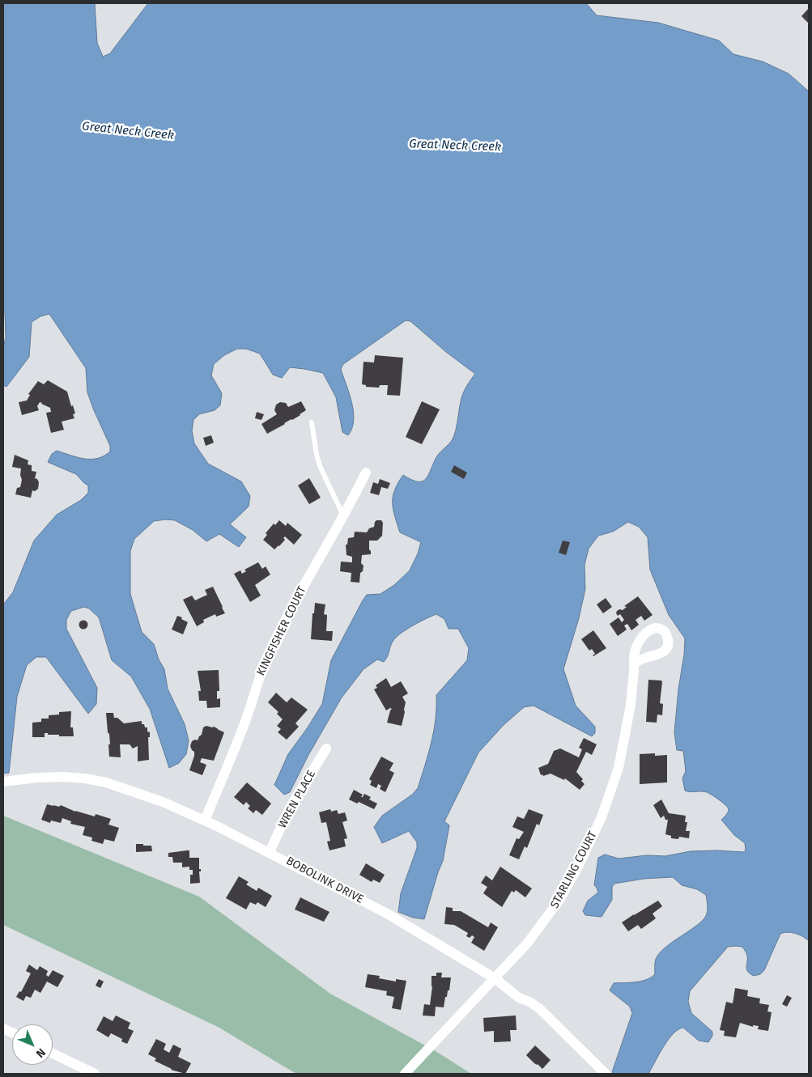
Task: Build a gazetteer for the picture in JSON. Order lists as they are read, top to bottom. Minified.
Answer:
{"streets":{"street":["KINGFISHER COURT","WREN PLACE","STARLING COURT","BOBOLINK DRIVE"]},"crossings":[["KINGFISHER COURT","BOBOLINK DRIVE"],["WREN PLACE","BOBOLINK DRIVE"],["STARLING COURT","BOBOLINK DRIVE"]],"water":["Great Neck Creek"],"north":"bottom right"}
